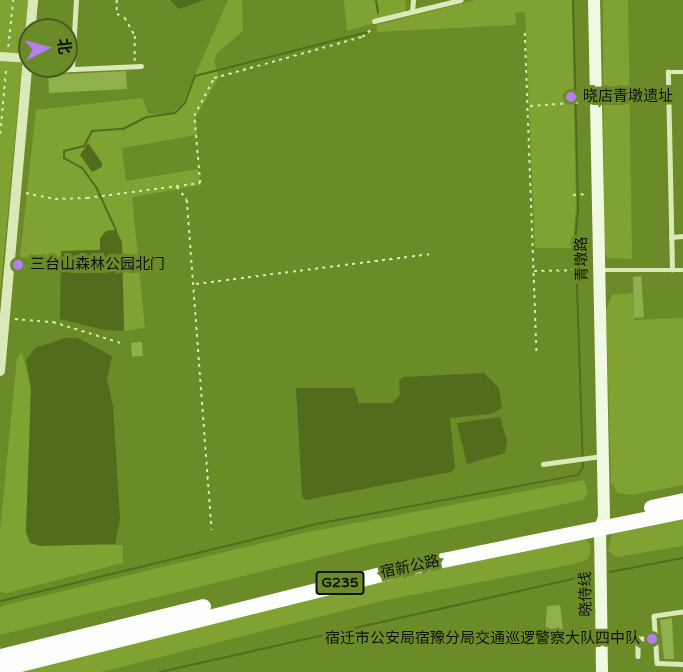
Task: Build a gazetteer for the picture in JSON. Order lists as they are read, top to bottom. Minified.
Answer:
{"streets":{"highway":["宿新公路","G235"],"main road":["青墩路","晓侍线"]},"crossings":[["青墩路","宿新公路"],["青墩路","晓侍线"],["宿新公路","晓侍线"]],"places":["晓店青墩遗址","三台山森林公园北门","宿迁市公安局宿豫分局交通巡逻警察大队四中队"],"north":"right"}
